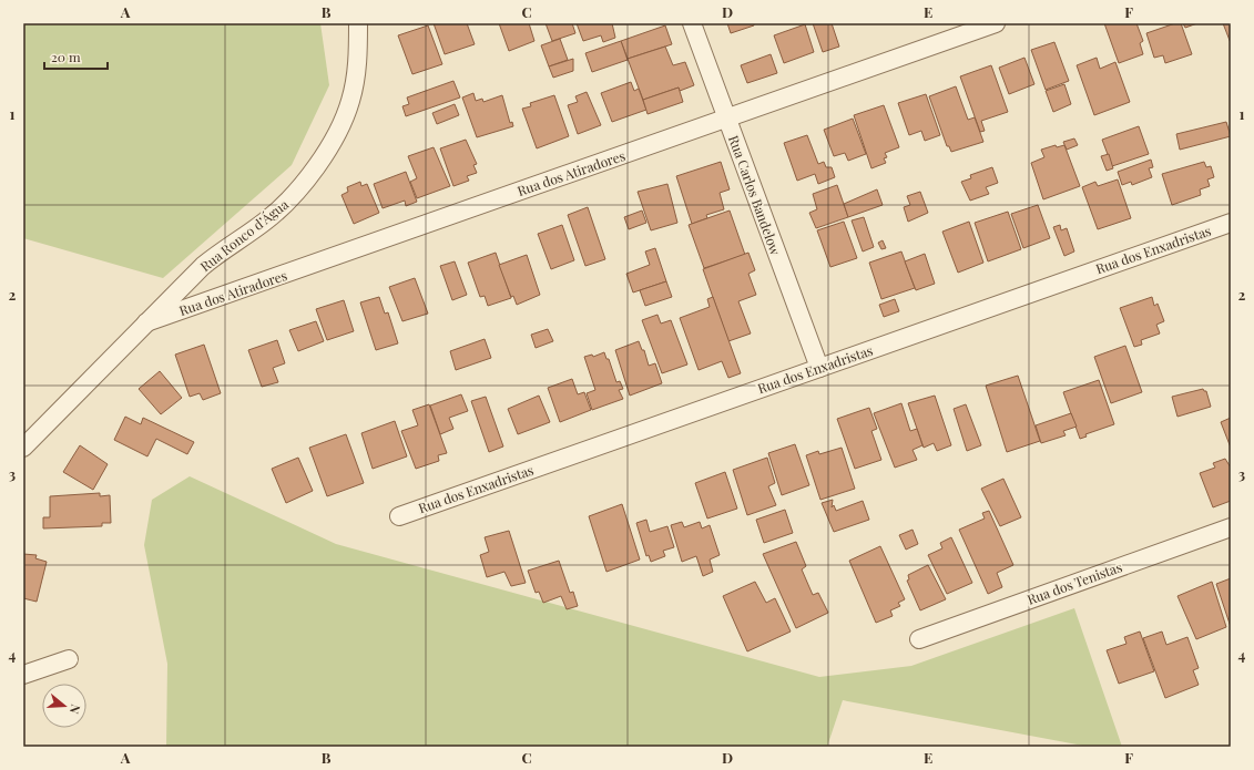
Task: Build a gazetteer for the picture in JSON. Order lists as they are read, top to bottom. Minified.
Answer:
{"streets":{"street":["Rua dos Atiradores","Rua Carlos Bandelow","Rua Ronco d’Água","Rua dos Enxadristas","Rua dos Tenistas"]},"crossings":[["Rua dos Atiradores","Rua Carlos Bandelow"],["Rua dos Atiradores","Rua Ronco d’Água"],["Rua Carlos Bandelow","Rua dos Enxadristas"]],"scale_bar":"20 m","north":"right","grid":{"columns":["A","B","C","D","E","F"],"rows":["1","2","3","4"]}}
